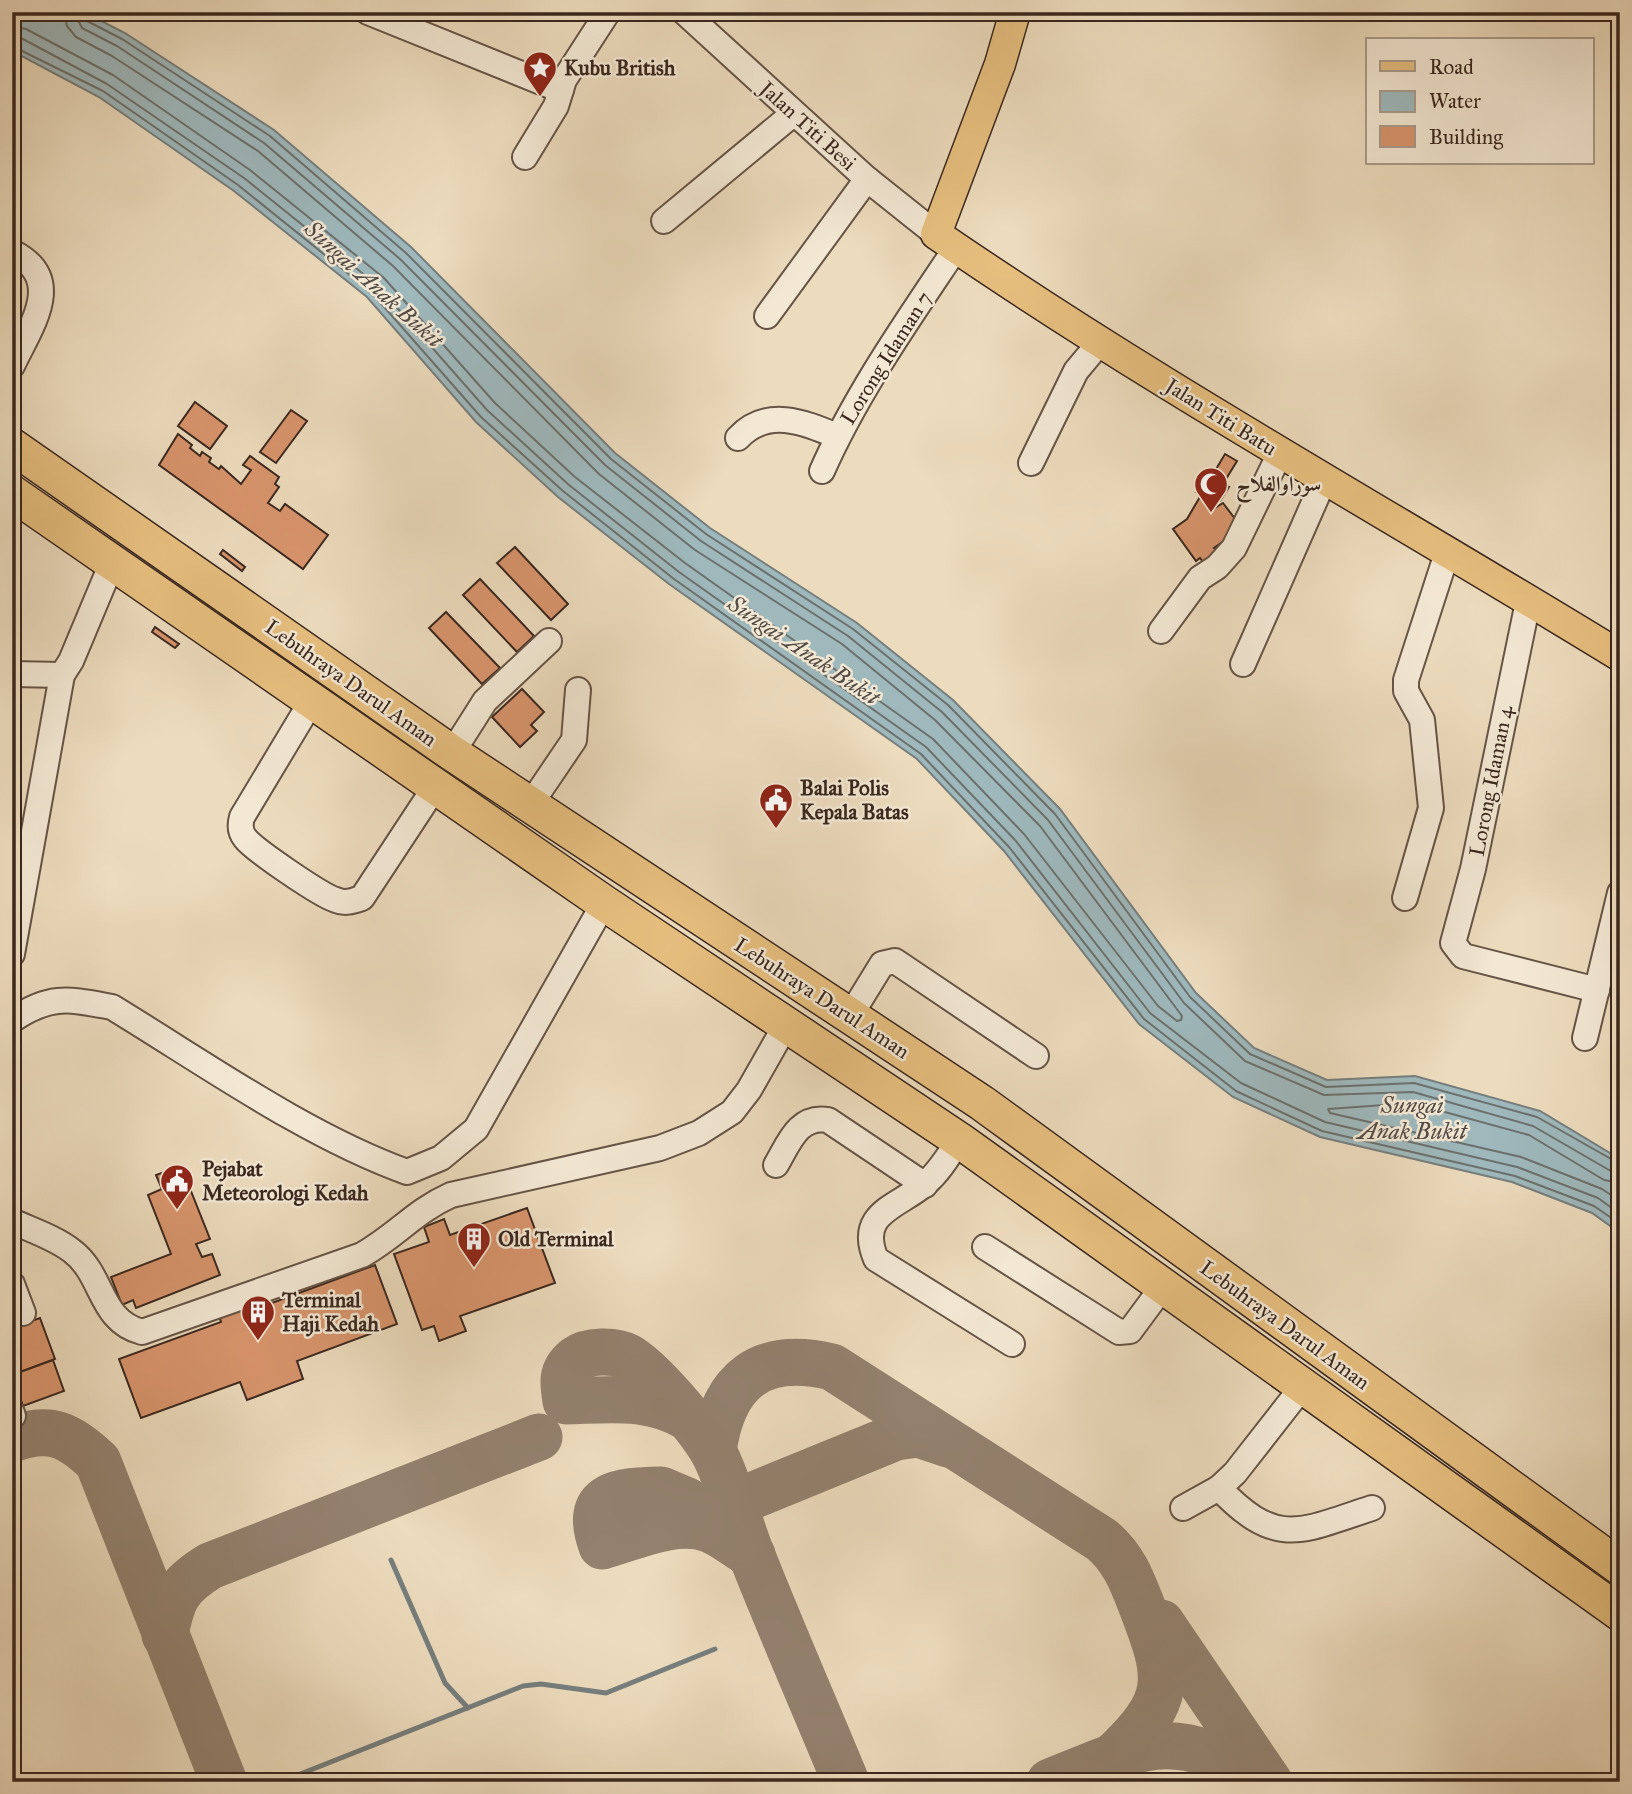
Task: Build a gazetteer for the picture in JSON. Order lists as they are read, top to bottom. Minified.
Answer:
{"streets":{"highway":["Lebuhraya Darul Aman"],"main road":["Jalan Titi Batu"],"street":["Jalan Titi Besi","Lorong Idaman 7","Lorong Idaman 4"]},"crossings":[["Jalan Titi Besi","Lorong Idaman 7"],["Jalan Titi Besi","Jalan Titi Batu"],["Lorong Idaman 7","Jalan Titi Batu"],["Jalan Titi Batu","Lorong Idaman 4"]],"water":["Sungai Anak Bukit"],"places":{"place":["Kubu British"],"mosque":["سوراوالفلاح"],"public building":["Balai Polis Kepala Batas","Pejabat Meteorologi Kedah"],"building":["Old Terminal","Terminal Haji Kedah"]},"legend":["Road","Water","Building"]}
